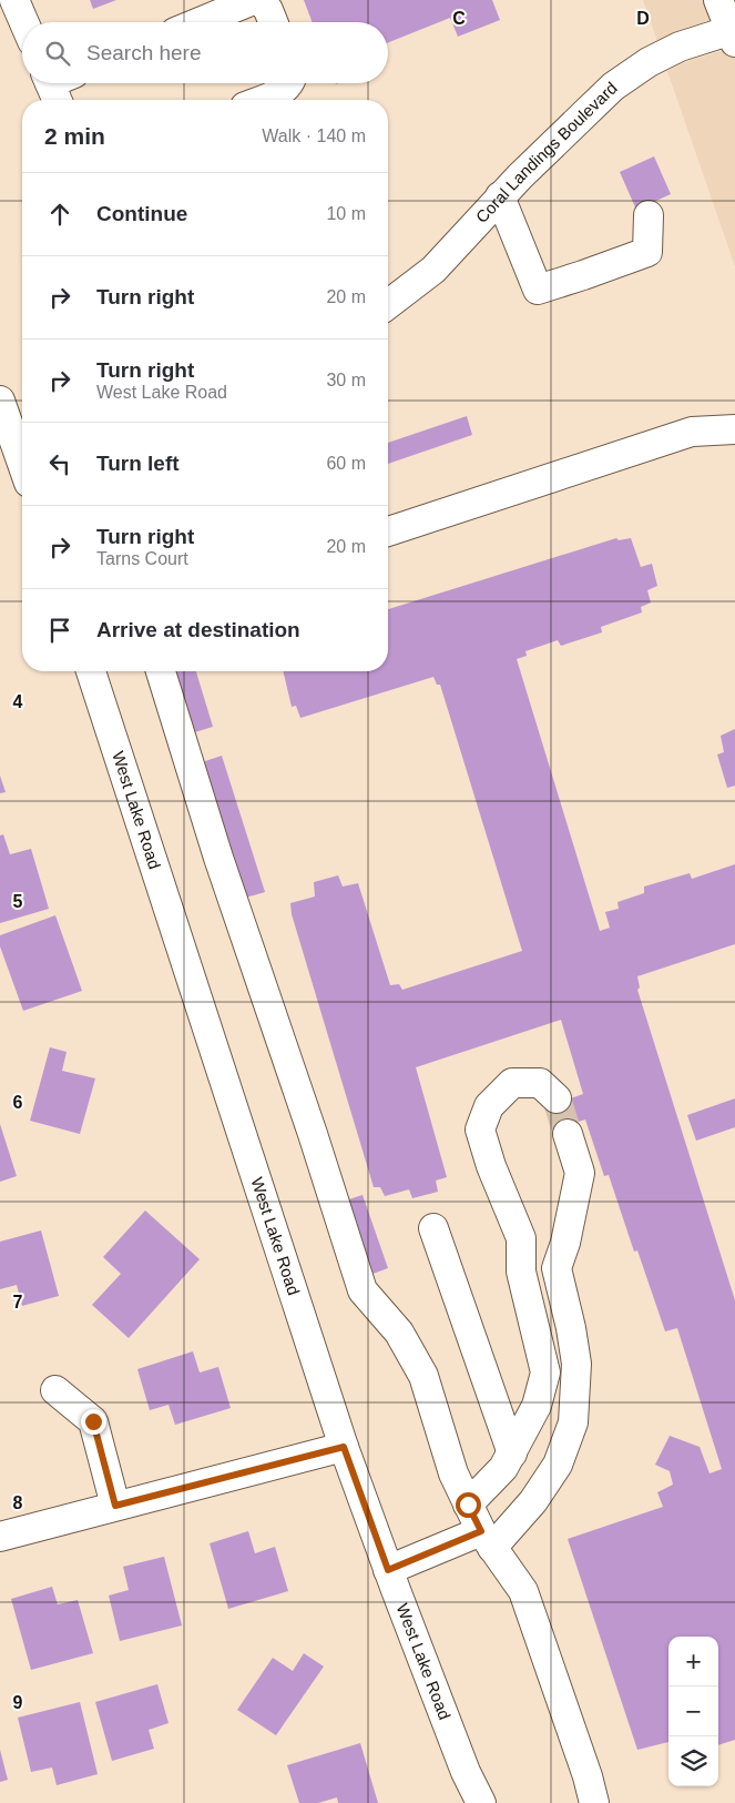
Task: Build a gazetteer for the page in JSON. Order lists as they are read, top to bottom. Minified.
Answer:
{"streets":{"street":["Coral Landings Boulevard","West Lake Road"]},"page":{"search":"Search here","heading":["2 min","Walk · 140 m"],"list":[["Continue","10 m"],["Turn right","20 m"],["Turn right","West Lake Road","30 m"],["Turn left","60 m"],["Turn right","Tarns Court","20 m"],"Arrive at destination"],"map_buttons":["+","−"]},"grid":{"columns":["C","D"],"rows":["4","5","6","7","8","9"]}}
